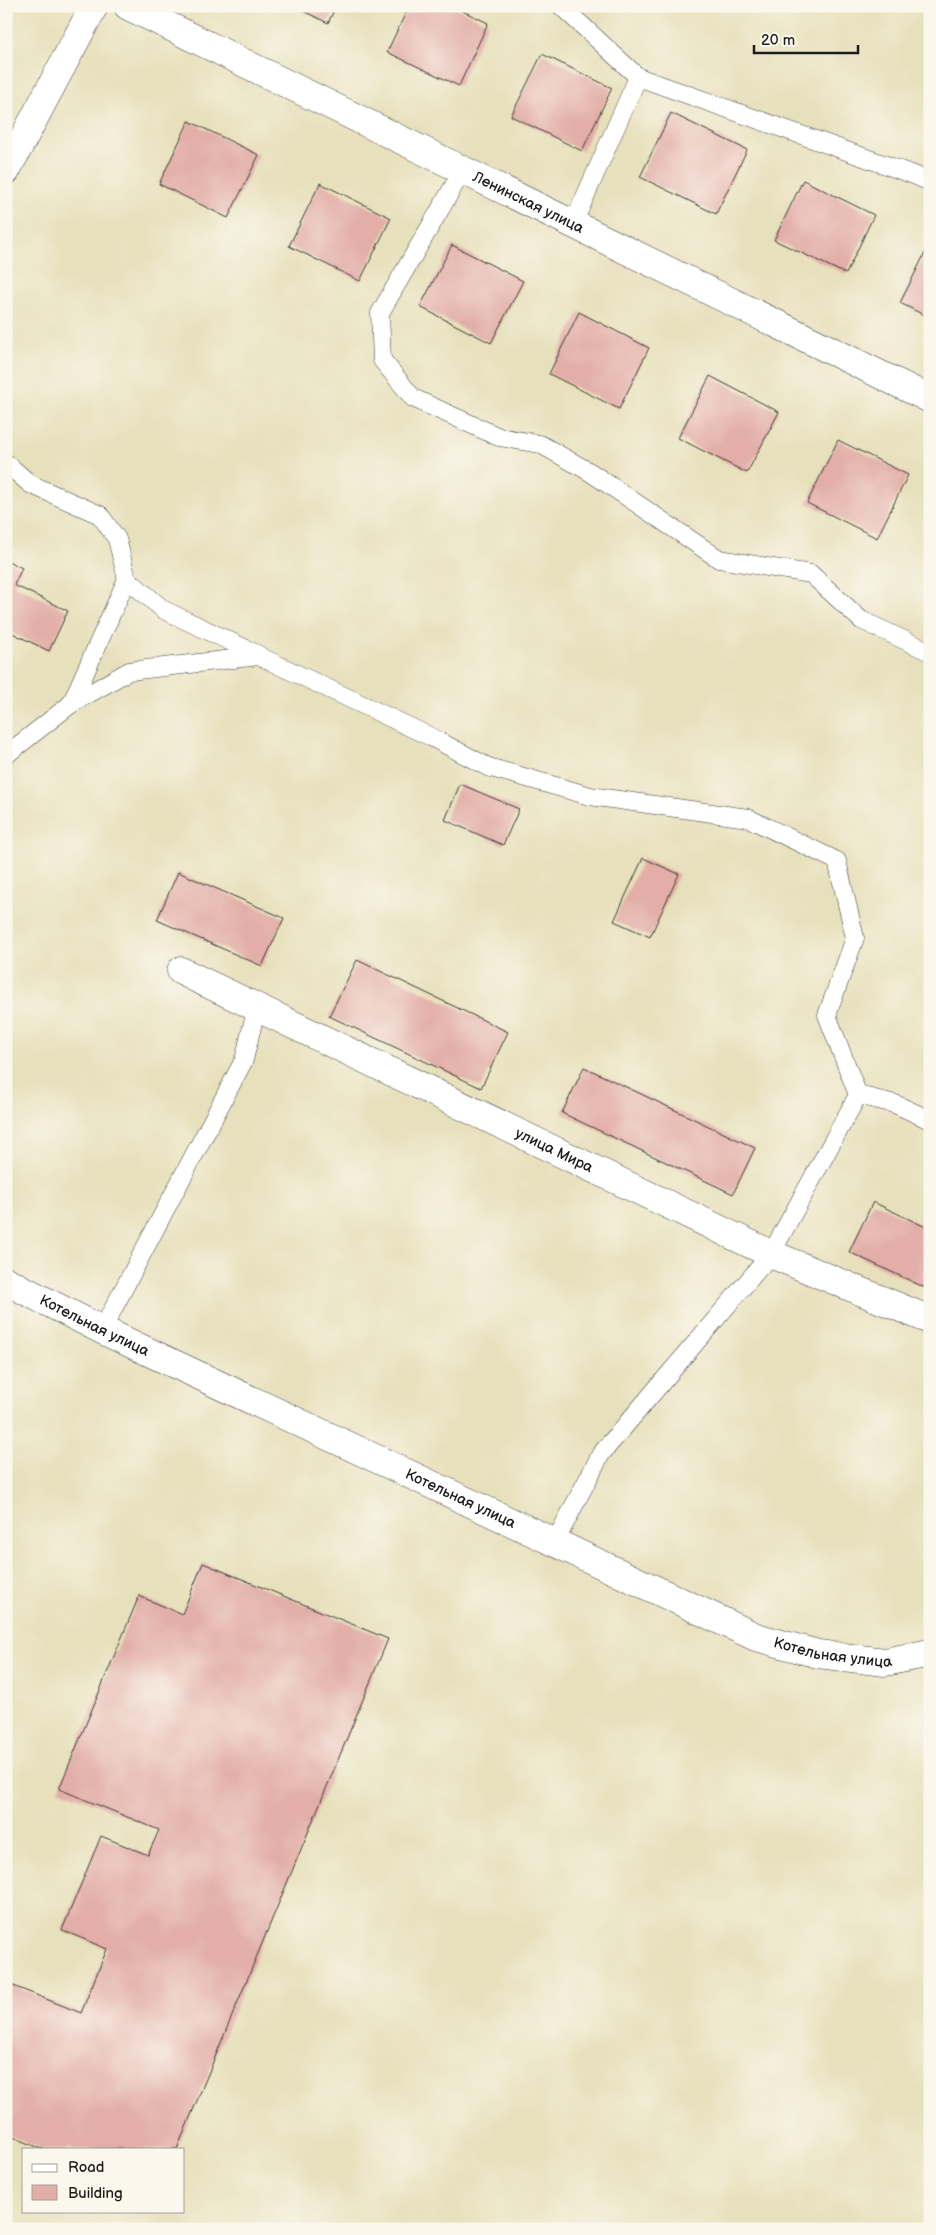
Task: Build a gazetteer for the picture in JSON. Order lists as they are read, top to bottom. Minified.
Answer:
{"streets":{"street":["Ленинская улица","улица Мира","Котельная улица"]},"legend":["Road","Building"],"scale_bar":"20 m"}
